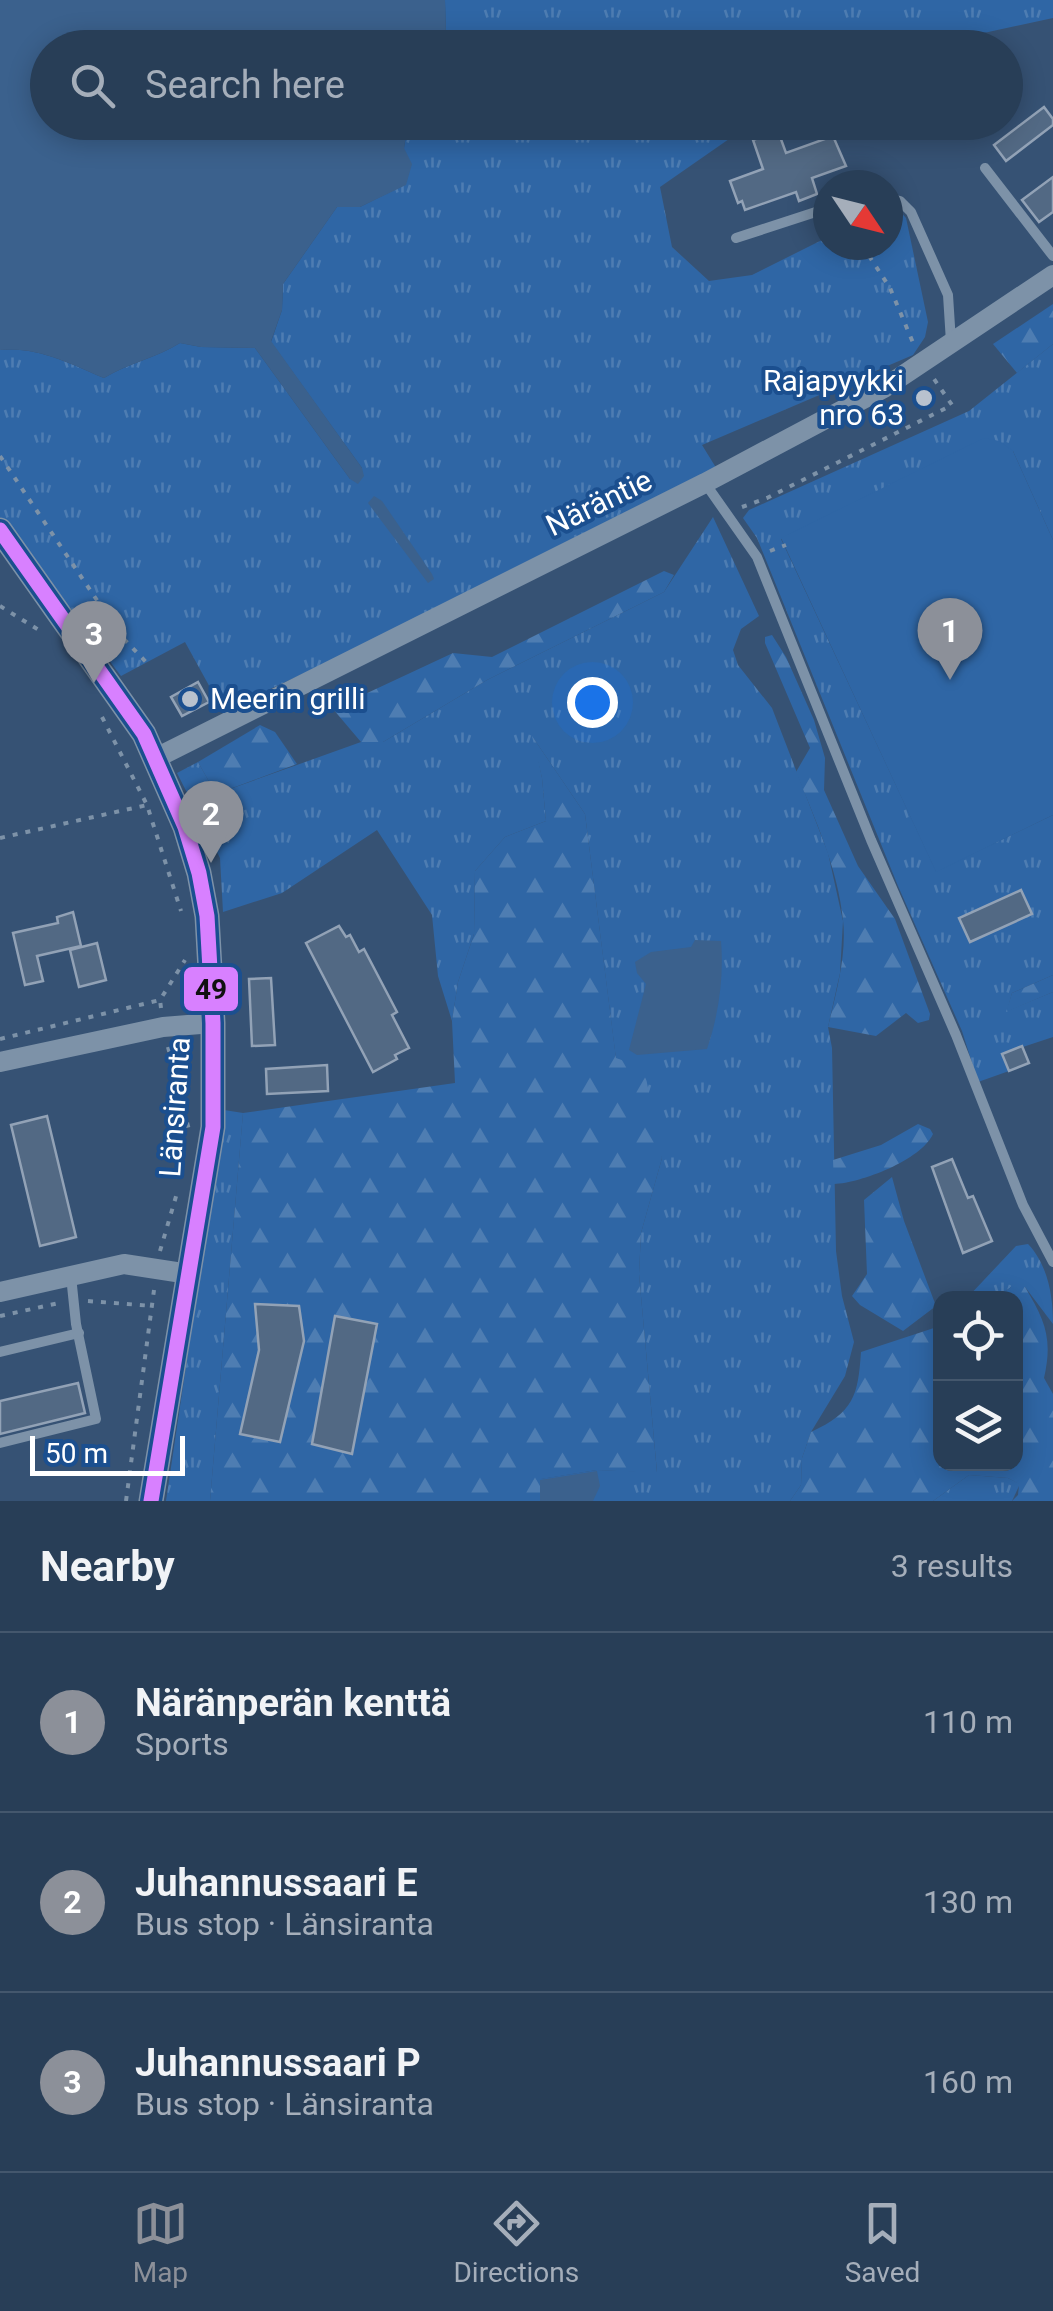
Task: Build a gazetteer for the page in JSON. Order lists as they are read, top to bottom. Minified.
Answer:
{"streets":{"street":["Näräntie","Länsiranta"]},"crossings":[["Näräntie","Länsiranta"]],"places":["Rajapyykki nro 63","Meerin grilli"],"lines":["transit line 49"],"scale_bar":"50 m","north":"bottom right","page":{"search":"Search here","pins":["1","3","2"],"scale":"50 m","heading":["Nearby","3 results"],"list":[{"mark":"1","name":"Näränperän kenttä","note":"Sports","value":"110 m"},{"mark":"2","name":"Juhannussaari E","note":"Bus stop · Länsiranta","value":"130 m"},{"mark":"3","name":"Juhannussaari P","note":"Bus stop · Länsiranta","value":"160 m"}],"nav":["Map","Directions","Saved"]}}
